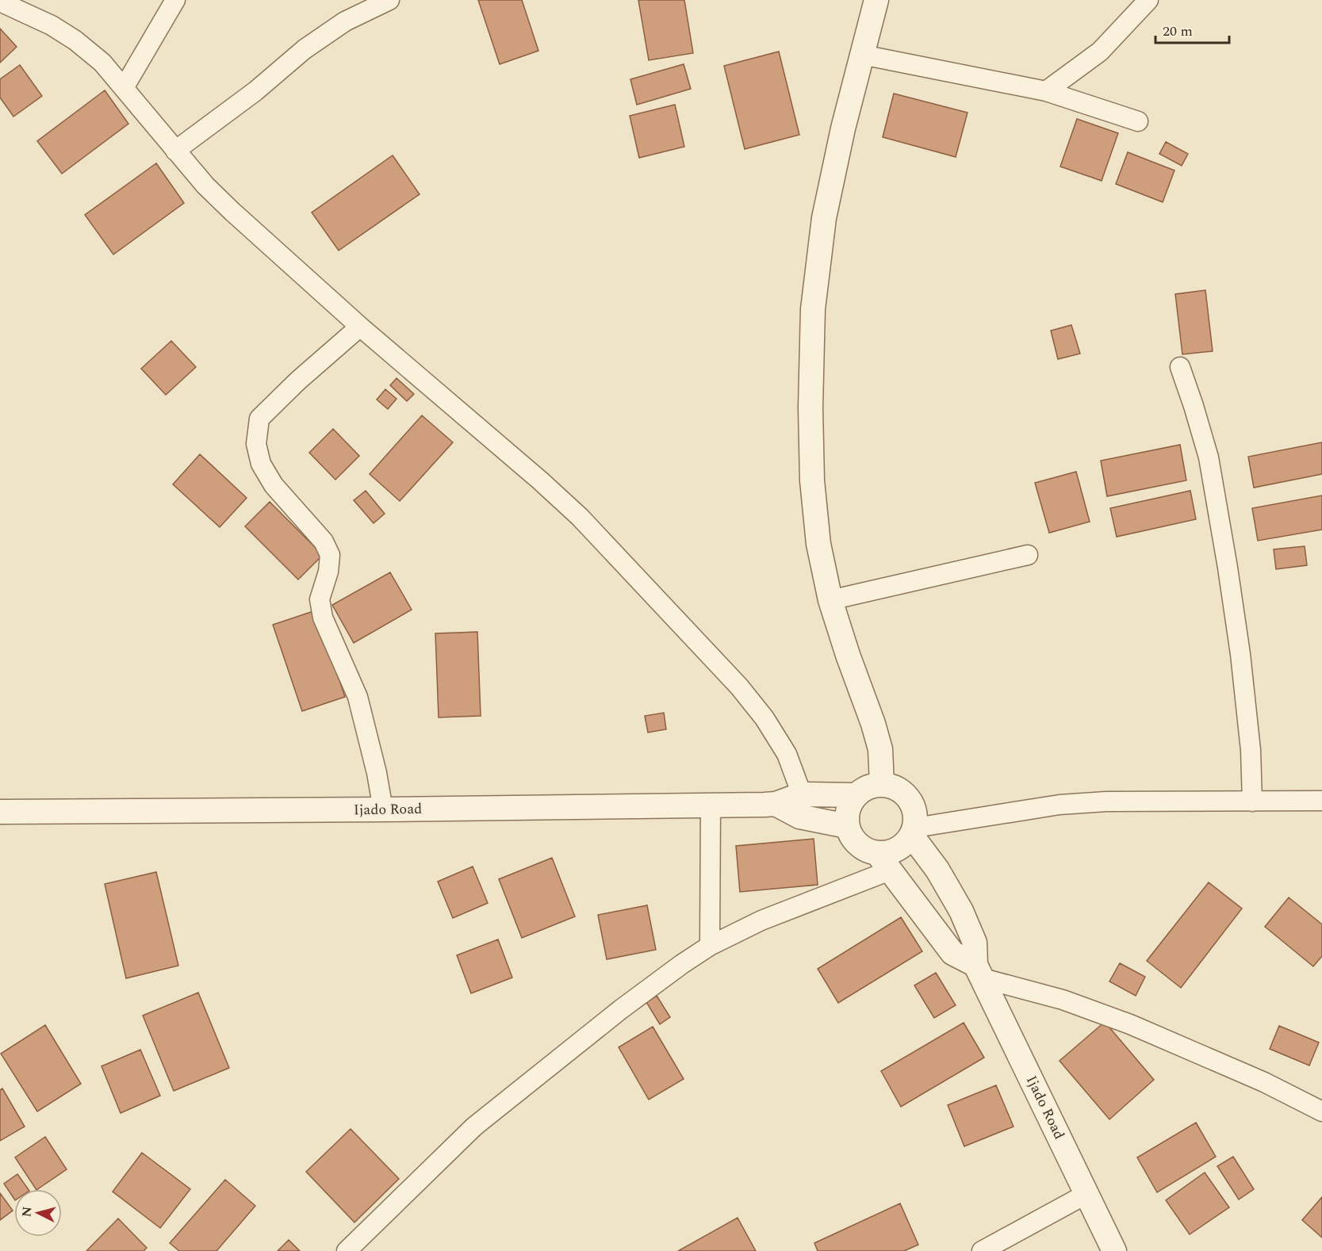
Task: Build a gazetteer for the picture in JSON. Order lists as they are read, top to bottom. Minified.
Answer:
{"streets":{"street":["Ijado Road"]},"scale_bar":"20 m","north":"left"}
